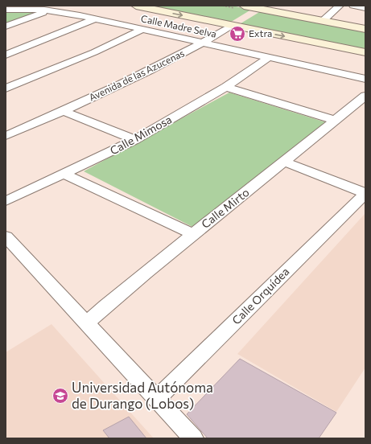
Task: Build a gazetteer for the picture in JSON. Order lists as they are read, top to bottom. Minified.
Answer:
{"streets":{"main road":["Avenida de las Azucenas"],"street":["Calle Madre Selva","Calle Mimosa","Calle Mirto","Calle Orquídea"]},"crossings":[["Calle Madre Selva","Avenida de las Azucenas"],["Calle Madre Selva","Calle Mimosa"]],"places":{"supermarket":["Extra"],"school or university":["Universidad Autónoma de Durango (Lobos)"]}}
